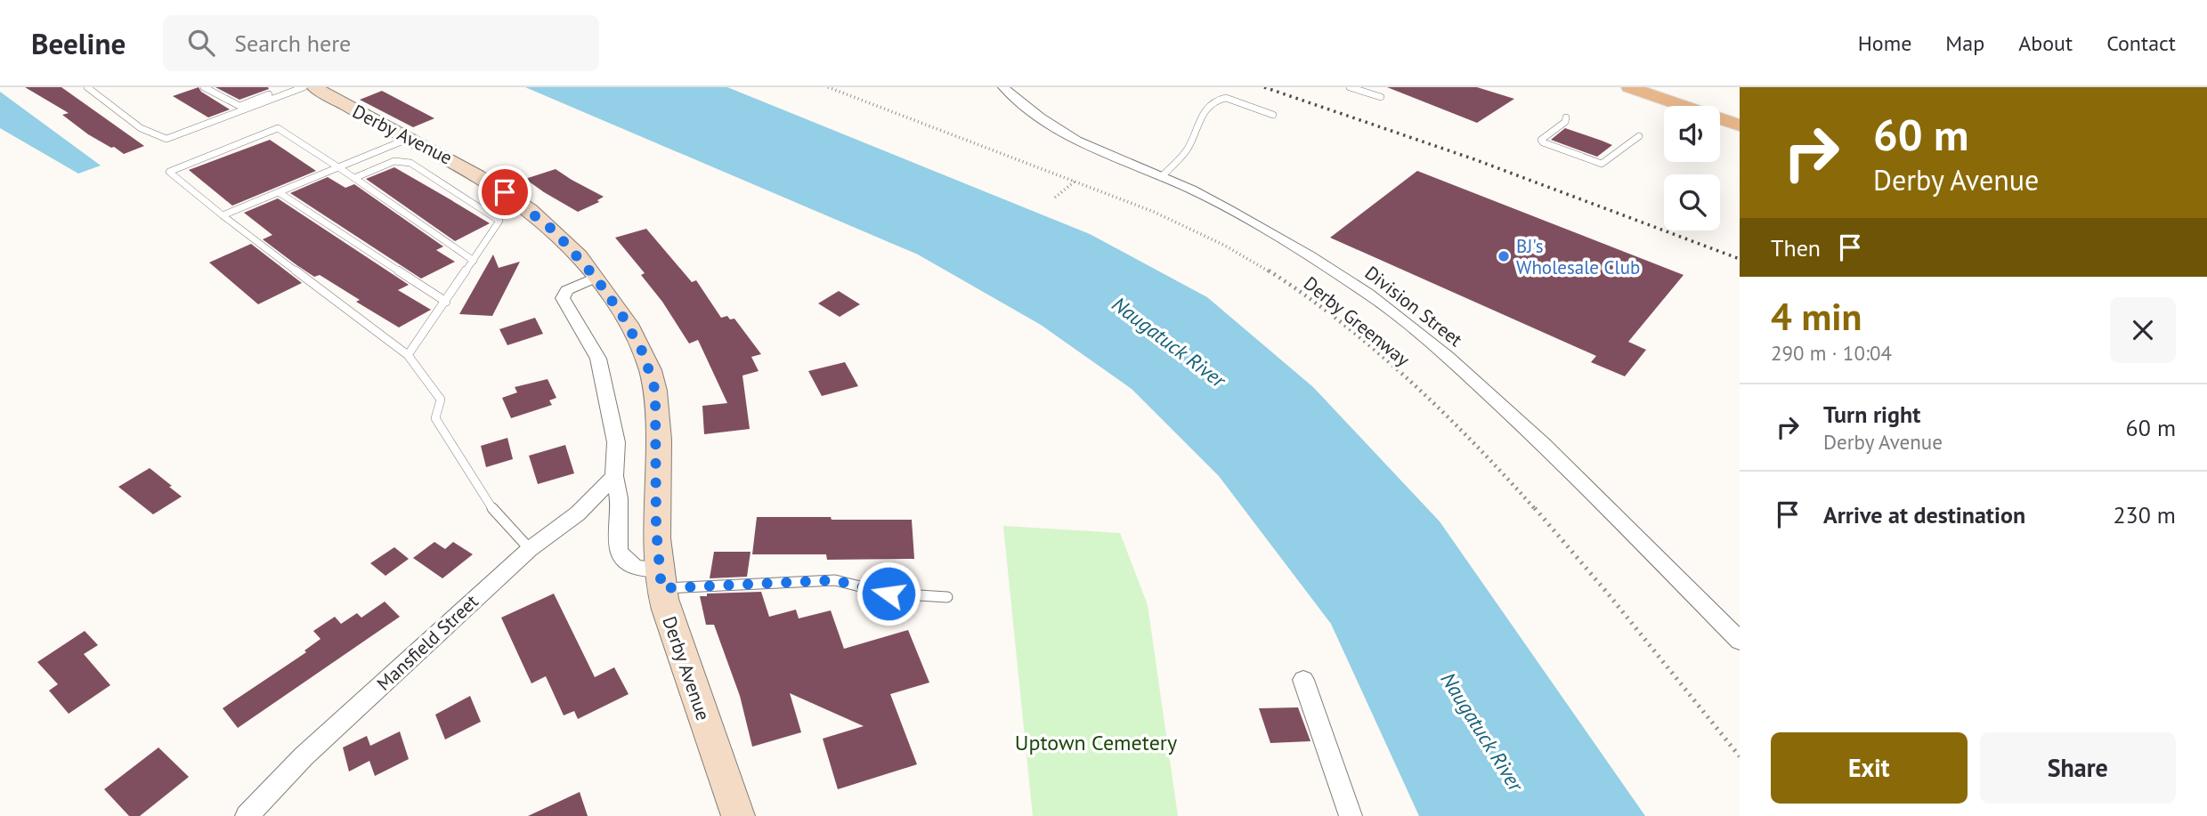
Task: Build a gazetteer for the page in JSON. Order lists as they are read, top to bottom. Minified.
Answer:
{"streets":{"main road":["Derby Avenue"],"street":["Division Street","Mansfield Street"],"path":["Derby Greenway"]},"water":["Naugatuck River"],"parks":["Uptown Cemetery"],"places":["BJ's Wholesale Club"],"page":{"header":"Beeline","search":"Search here","nav":["Home","Map","About","Contact"],"turn":["60 m","Derby Avenue"],"then":"Then","heading":["4 min","290 m · 10:04"],"list":[{"name":"Turn right","note":"Derby Avenue","value":"60 m"},{"name":"Arrive at destination","value":"230 m"}],"buttons":["Exit","Share"]}}
